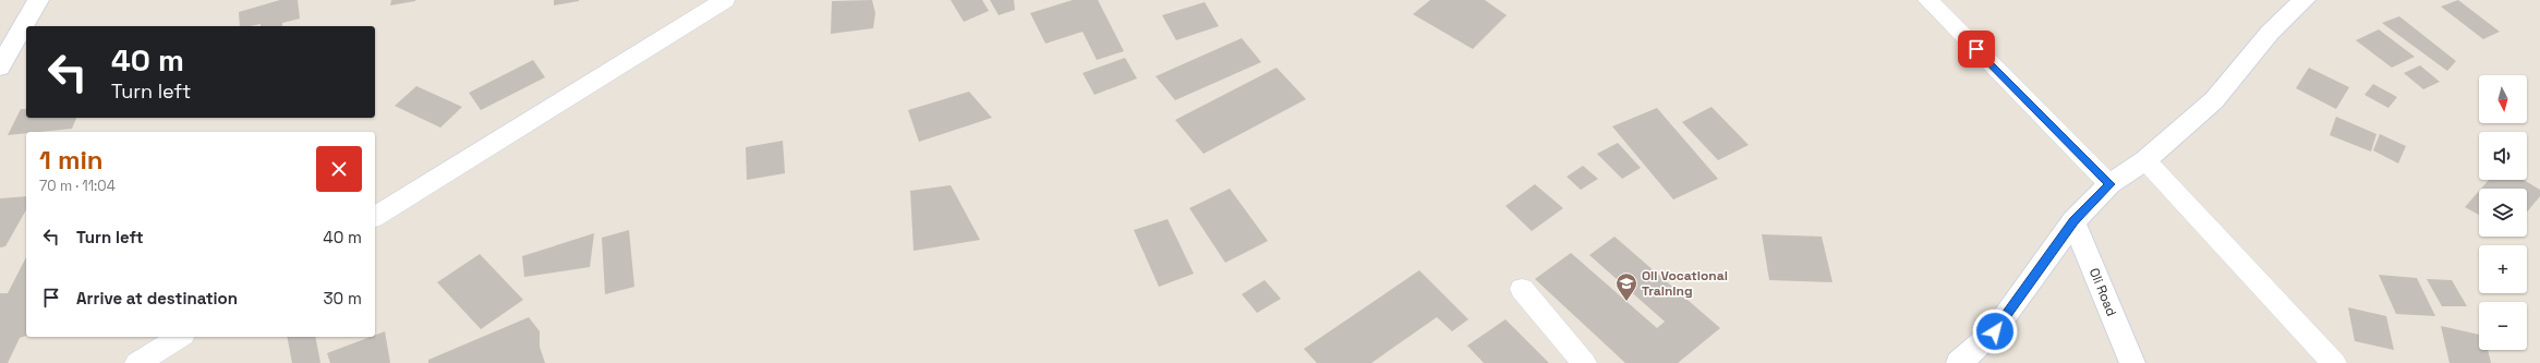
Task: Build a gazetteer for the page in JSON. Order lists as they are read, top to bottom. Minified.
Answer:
{"streets":{"street":["Oli Road"]},"places":{"school or university":["Oli Vocational Training"]},"north":"bottom","page":{"turn":["40 m","Turn left"],"map_buttons":["+","−"],"heading":["1 min","70 m · 11:04"],"list":[{"name":"Turn left","value":"40 m"},{"name":"Arrive at destination","value":"30 m"}]}}
